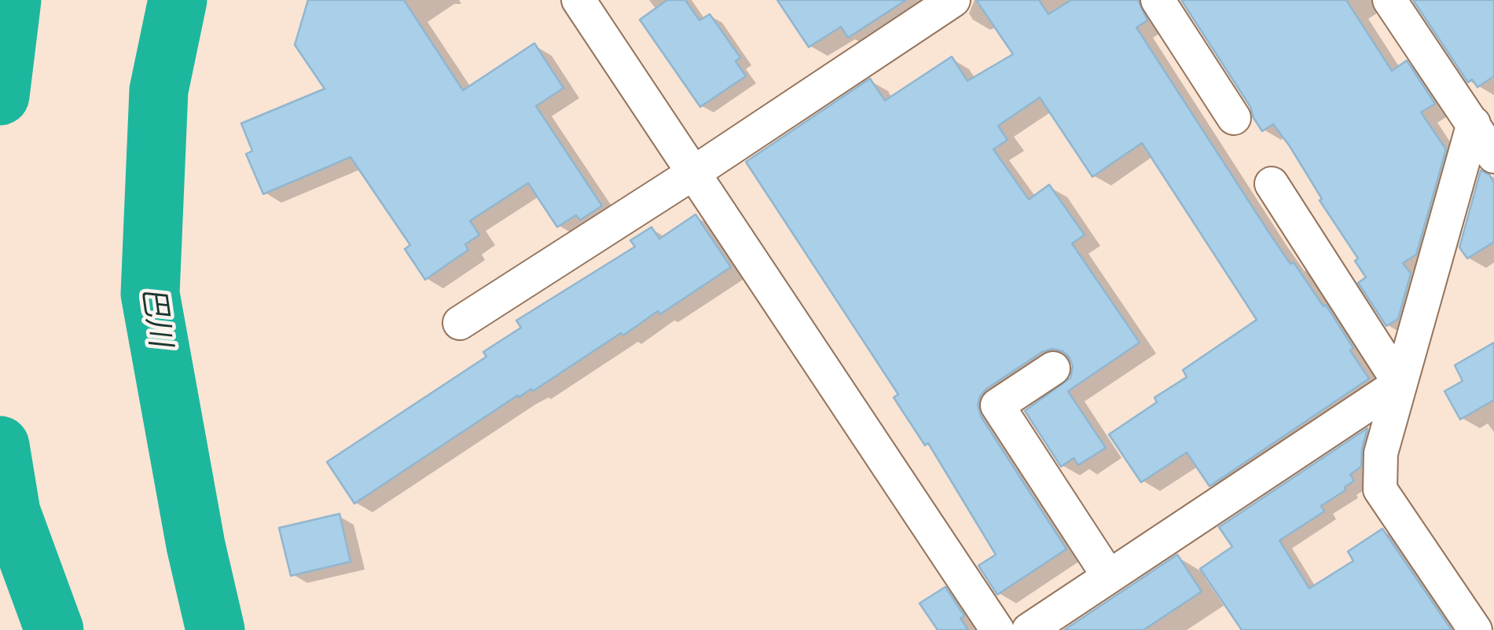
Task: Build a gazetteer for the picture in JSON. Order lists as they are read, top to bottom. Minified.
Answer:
{"water":["巴川"]}
